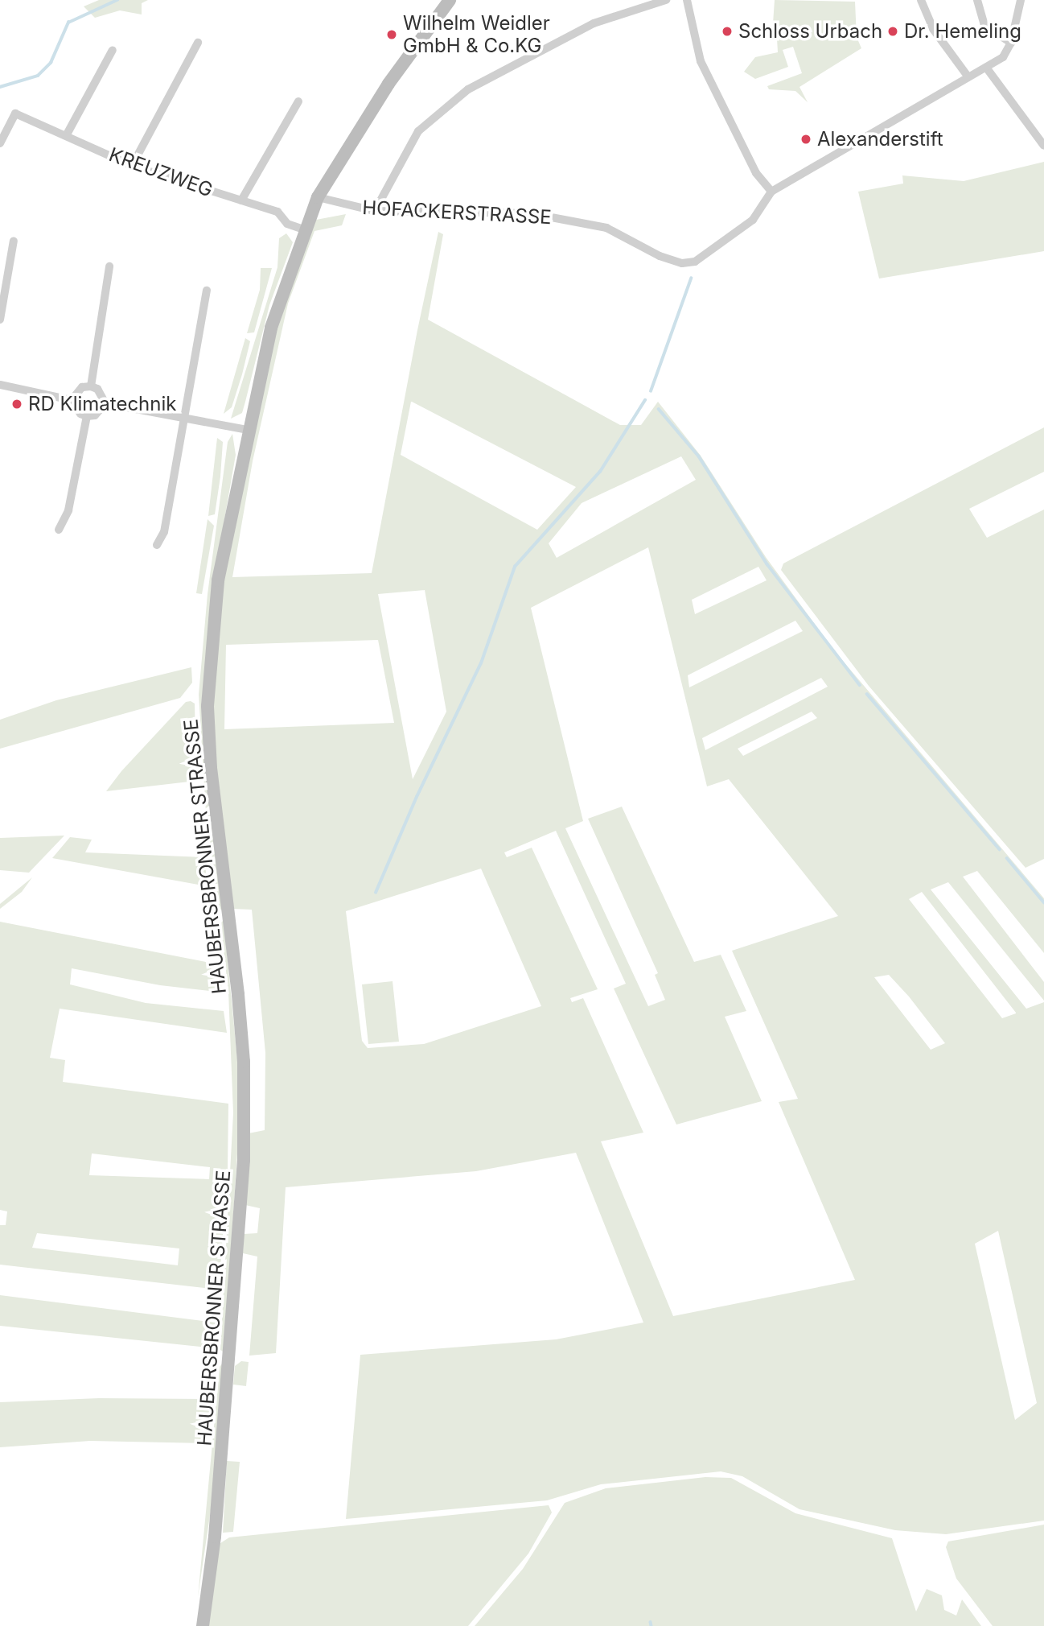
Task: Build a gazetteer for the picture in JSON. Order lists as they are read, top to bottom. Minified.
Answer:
{"streets":{"street":["KREUZWEG","HOFACKERSTRASSE","HAUBERSBRONNER STRASSE"]},"crossings":[["KREUZWEG","HAUBERSBRONNER STRASSE"],["HOFACKERSTRASSE","HAUBERSBRONNER STRASSE"]],"places":["Schloss Urbach","Dr. Hemeling","Wilhelm Weidler GmbH & Co.KG","Alexanderstift","RD Klimatechnik"]}
